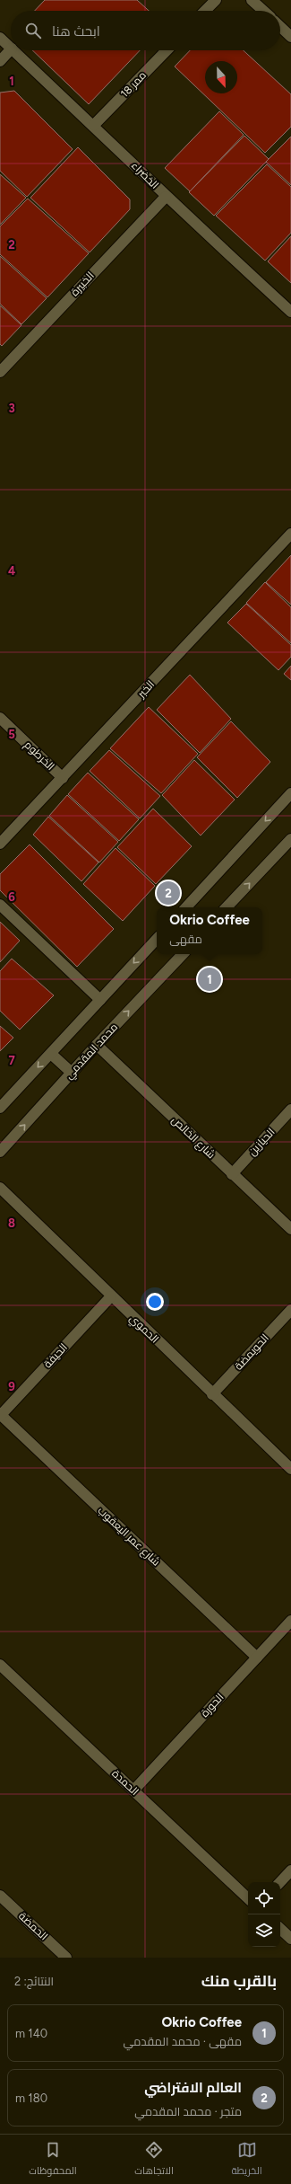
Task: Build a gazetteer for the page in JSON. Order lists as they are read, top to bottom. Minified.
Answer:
{"streets":{"street":["ممر 18","الخضراء","الخبيرة","الخبر","الخرطوم","محمد المقدمي","شارع الخالص","الحيازين","الحموي","الحويمضة","الحيفة","شارع عمر اليعقوب","الحورة","الحمدة","الحمضة"]},"crossings":[["ممر 18","الخضراء"],["الخضراء","الخبيرة"],["الخبر","الخرطوم"],["محمد المقدمي","شارع الخالص"],["شارع الخالص","الحيازين"],["الحموي","الحويمضة"],["الحموي","الحيفة"],["الحيفة","شارع عمر اليعقوب"],["شارع عمر اليعقوب","الحورة"],["الحورة","الحمدة"]],"north":"bottom","page":{"search":"ابحث هنا","pins":["2","1"],"popup":["Okrio Coffee","مقهى"],"heading":["بالقرب منك","النتائج: 2"],"list":[{"mark":"1","name":"Okrio Coffee","note":"مقهى · محمد المقدمي","value":"140 m"},{"mark":"2","name":"العالم الافتراضي","note":"متجر · محمد المقدمي","value":"180 m"}],"nav":["الخريطة","الاتجاهات","المحفوظات"]},"grid":{"rows":["1","2","3","4","5","6","7","8","9"]}}
